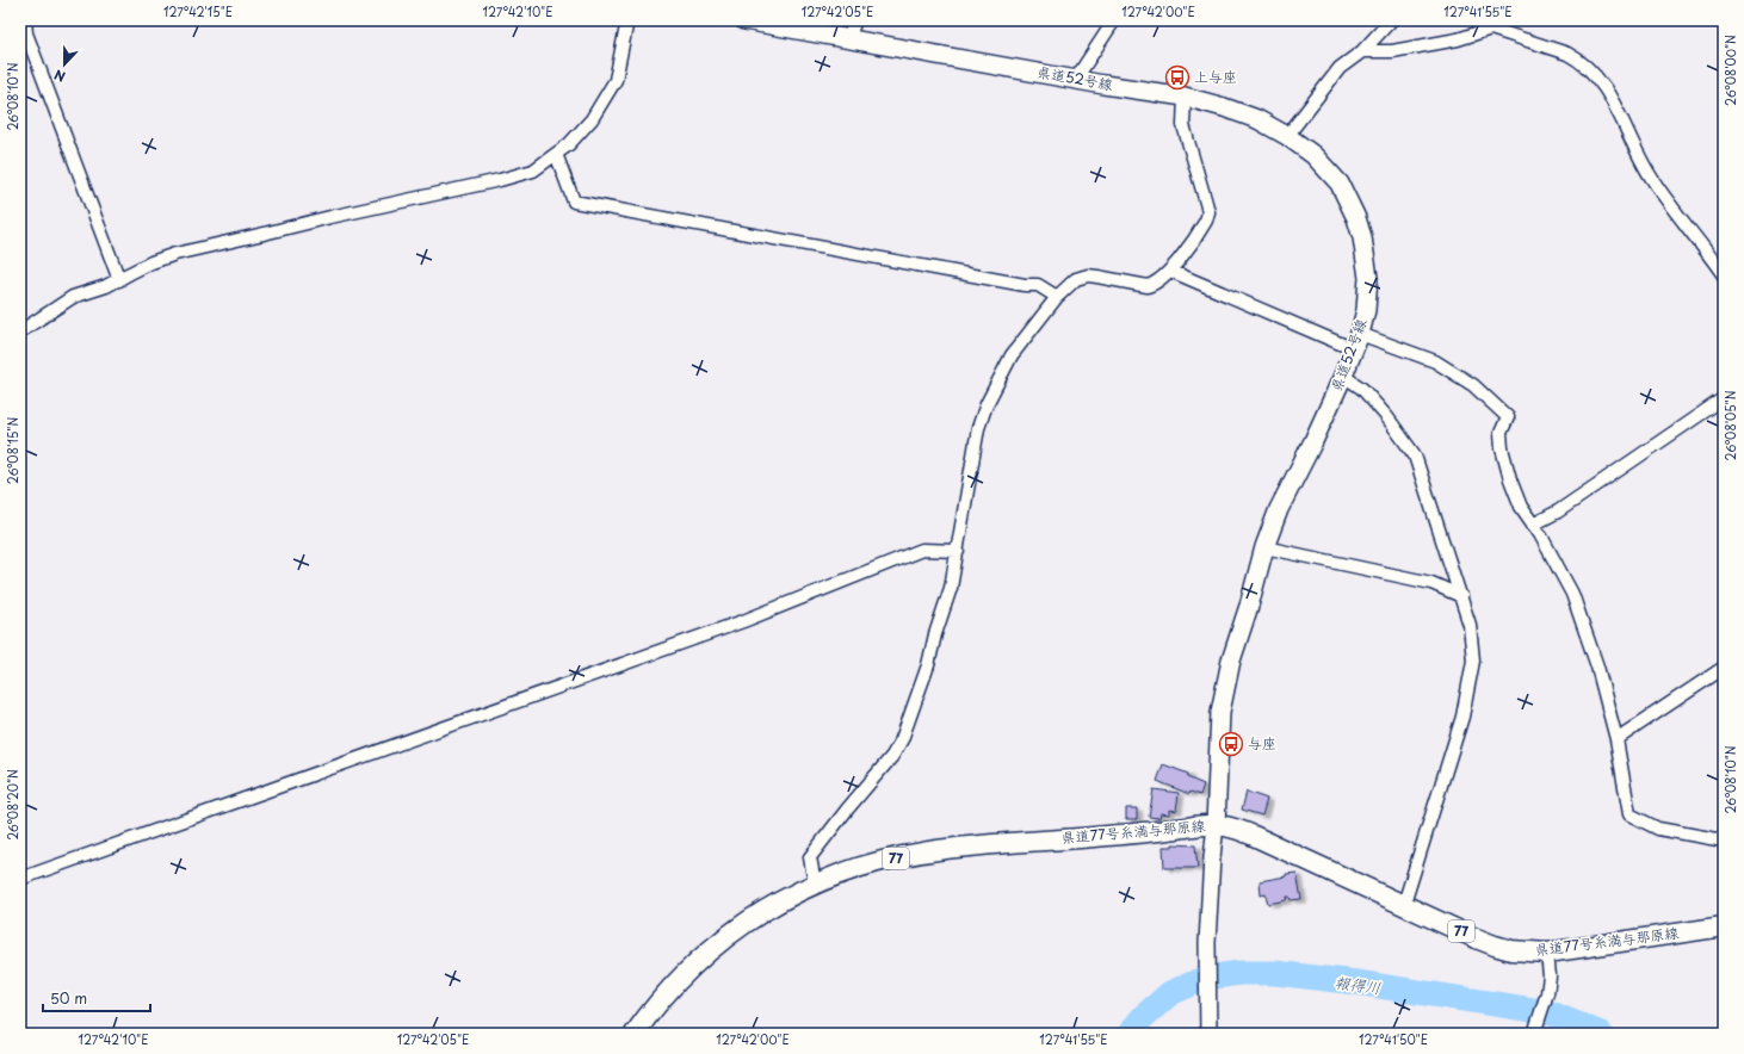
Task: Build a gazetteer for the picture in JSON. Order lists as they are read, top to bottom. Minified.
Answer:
{"streets":{"main road":["県道52号線","県道77号糸満与那原線","77"]},"crossings":[["県道52号線","県道77号糸満与那原線"]],"water":["報得川"],"places":{"bus stop":["上与座","与座"]},"scale_bar":"50 m","north":"bottom","coordinates":["127°42'15\"E","127°42'10\"E","127°42'05\"E","127°42'00\"E","127°41'55\"E","26°08'00\"N","26°08'10\"N","26°08'05\"N","26°08'15\"N","26°08'20\"N","127°41'50\"E"]}
